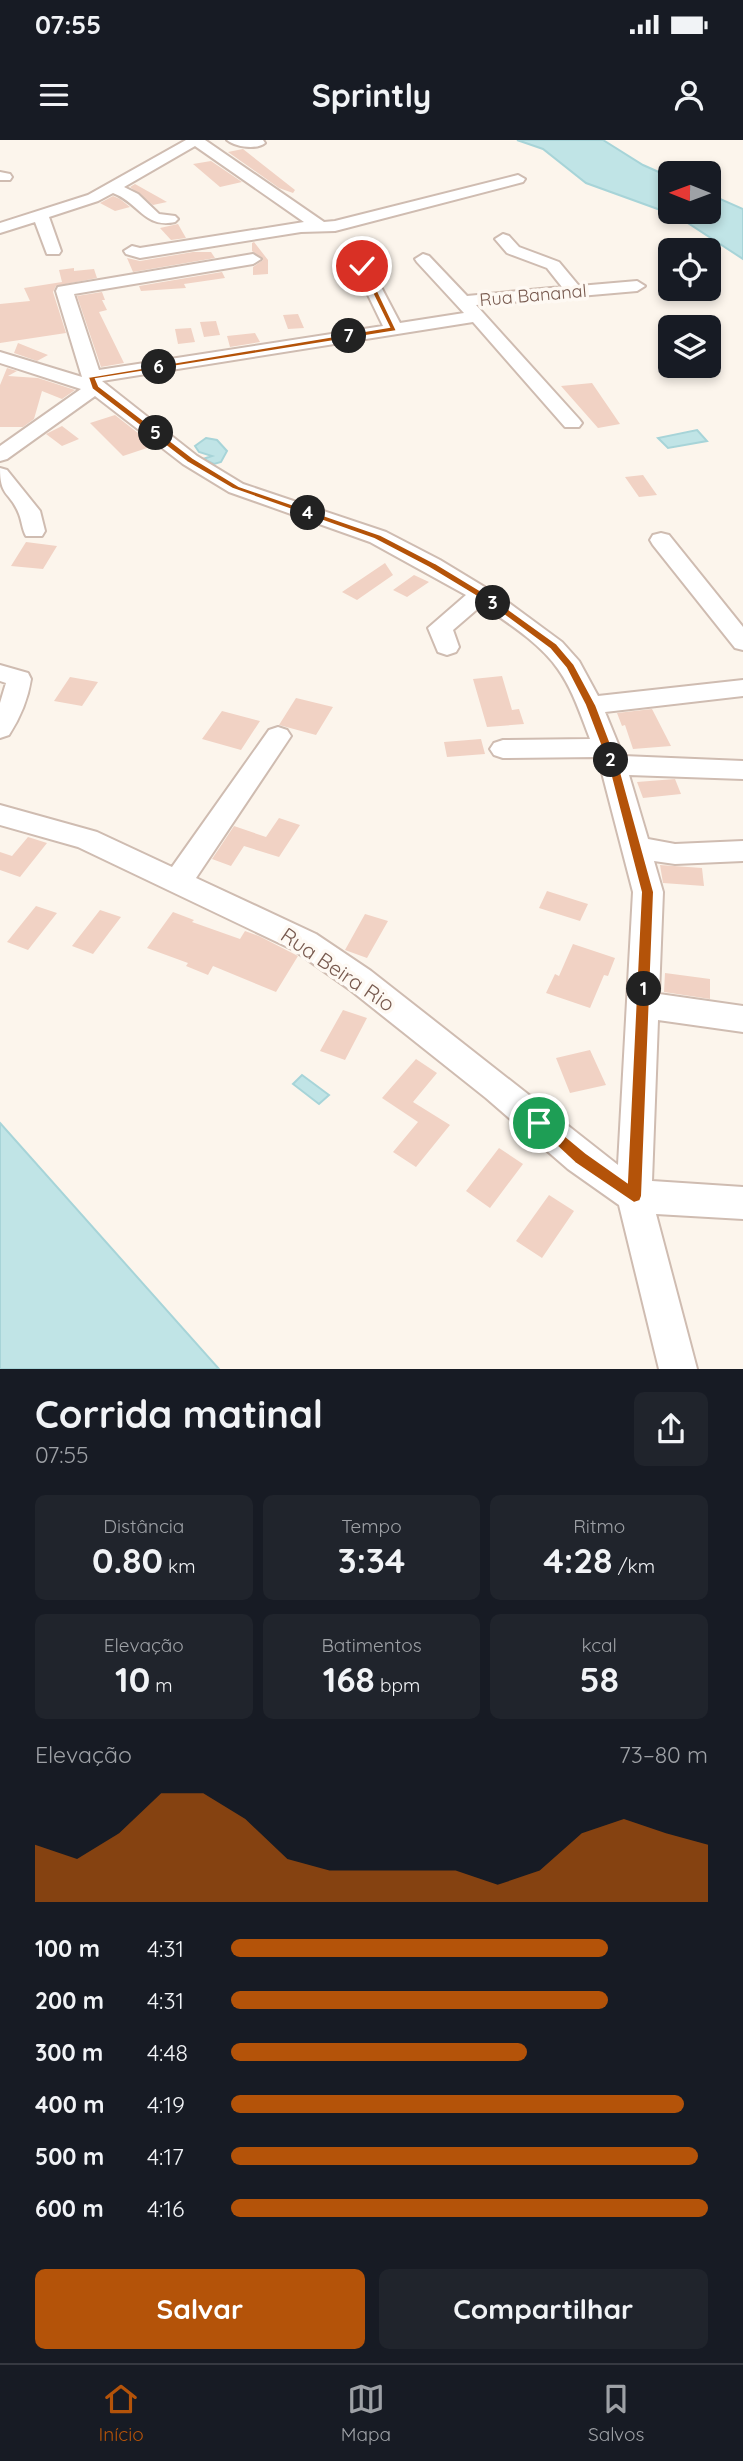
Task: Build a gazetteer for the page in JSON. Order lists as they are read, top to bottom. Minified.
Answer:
{"streets":{"street":["Rua Bananal","Rua Beira Rio"]},"north":"left","page":{"status":"07:55","header":"Sprintly","pins":["7","6","5","4","3","2","1"],"heading":["Corrida matinal","07:55"],"stats":[["Distância","0.80 km"],["Tempo","3:34"],["Ritmo","4:28 /km"],["Elevação","10 m"],["Batimentos","168 bpm"],["kcal","58"]],"chart":["Elevação","73–80 m"],"list":[{"name":"100 m","note":"4:31"},{"name":"200 m","note":"4:31"},{"name":"300 m","note":"4:48"},{"name":"400 m","note":"4:19"},{"name":"500 m","note":"4:17"},{"name":"600 m","note":"4:16"}],"buttons":["Salvar","Compartilhar"],"tabs":["Início","Mapa","Salvos"]}}
